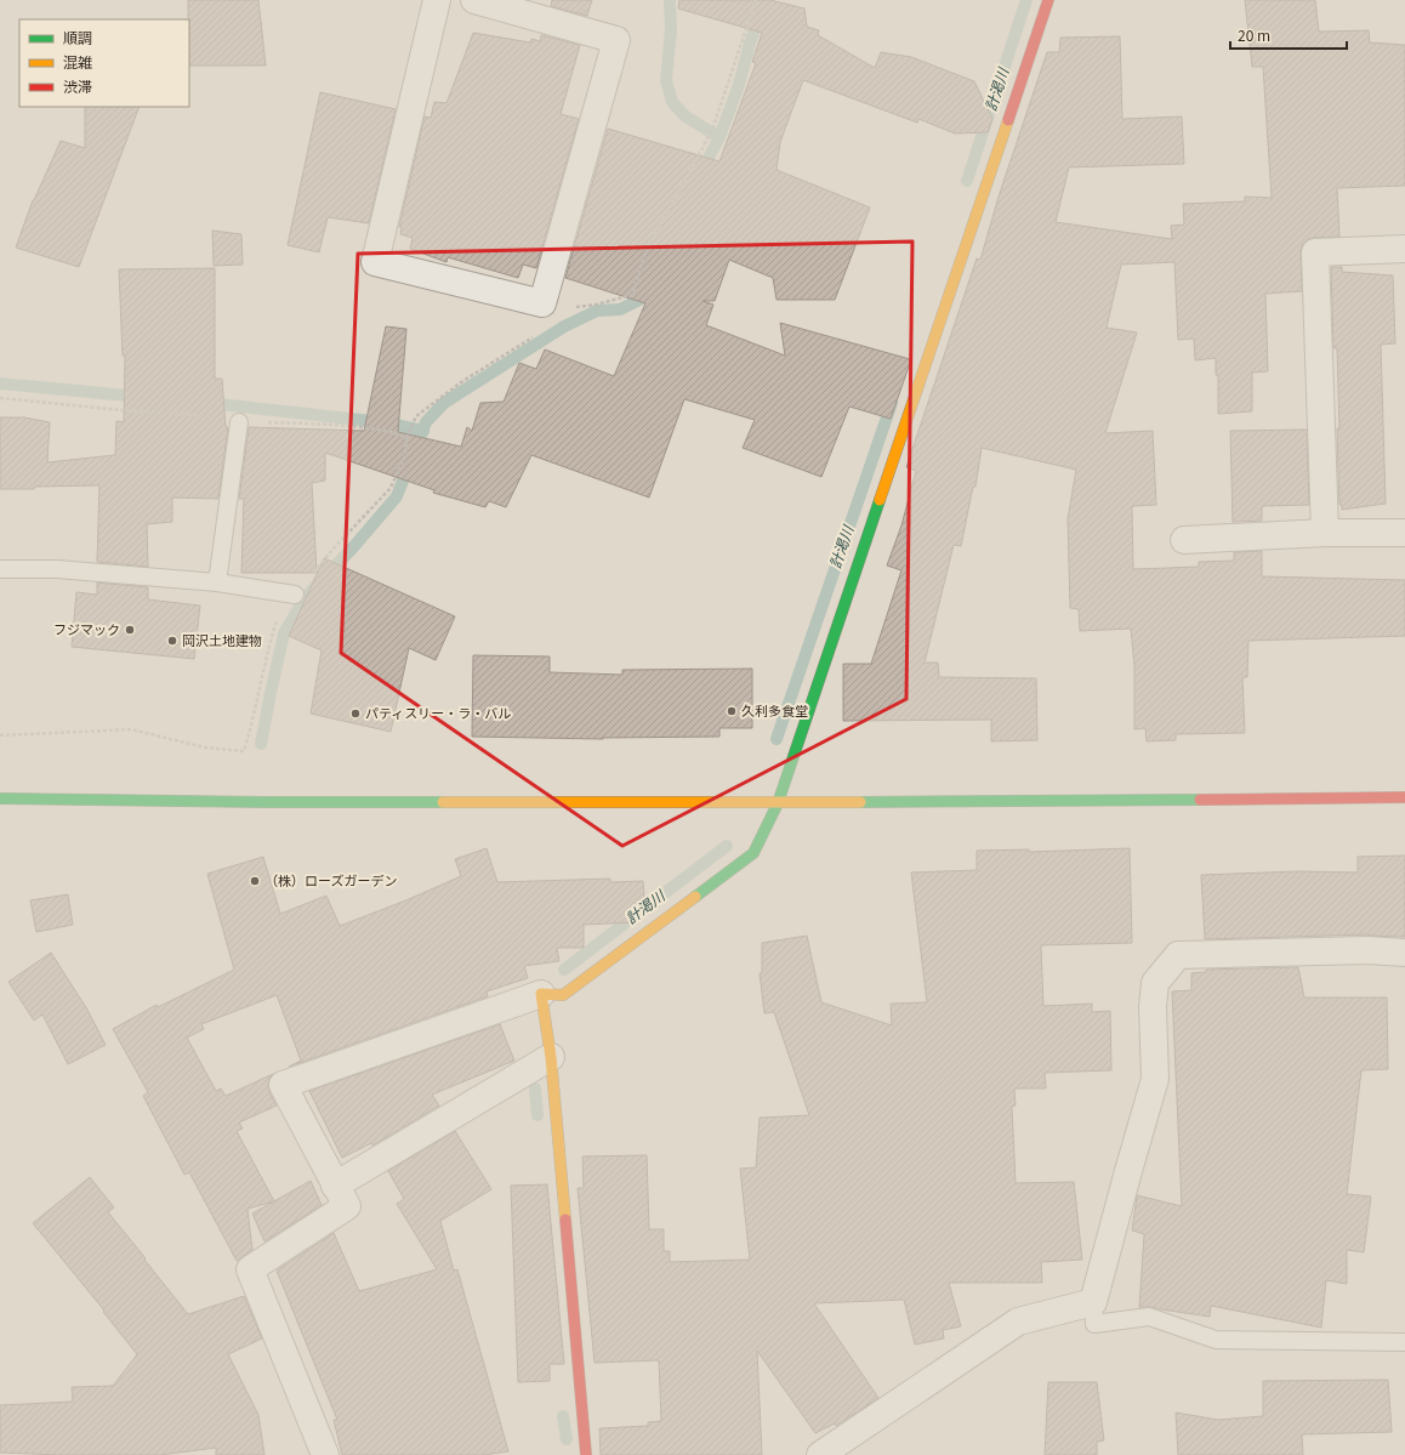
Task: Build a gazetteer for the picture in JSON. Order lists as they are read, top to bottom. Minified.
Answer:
{"water":["計渇川"],"places":["フジマック","岡沢土地建物","久利多食堂","パティスリー・ラ・バル","（株）ローズガーデン"],"legend":["順調","混雑","渋滞"],"scale_bar":"20 m"}
